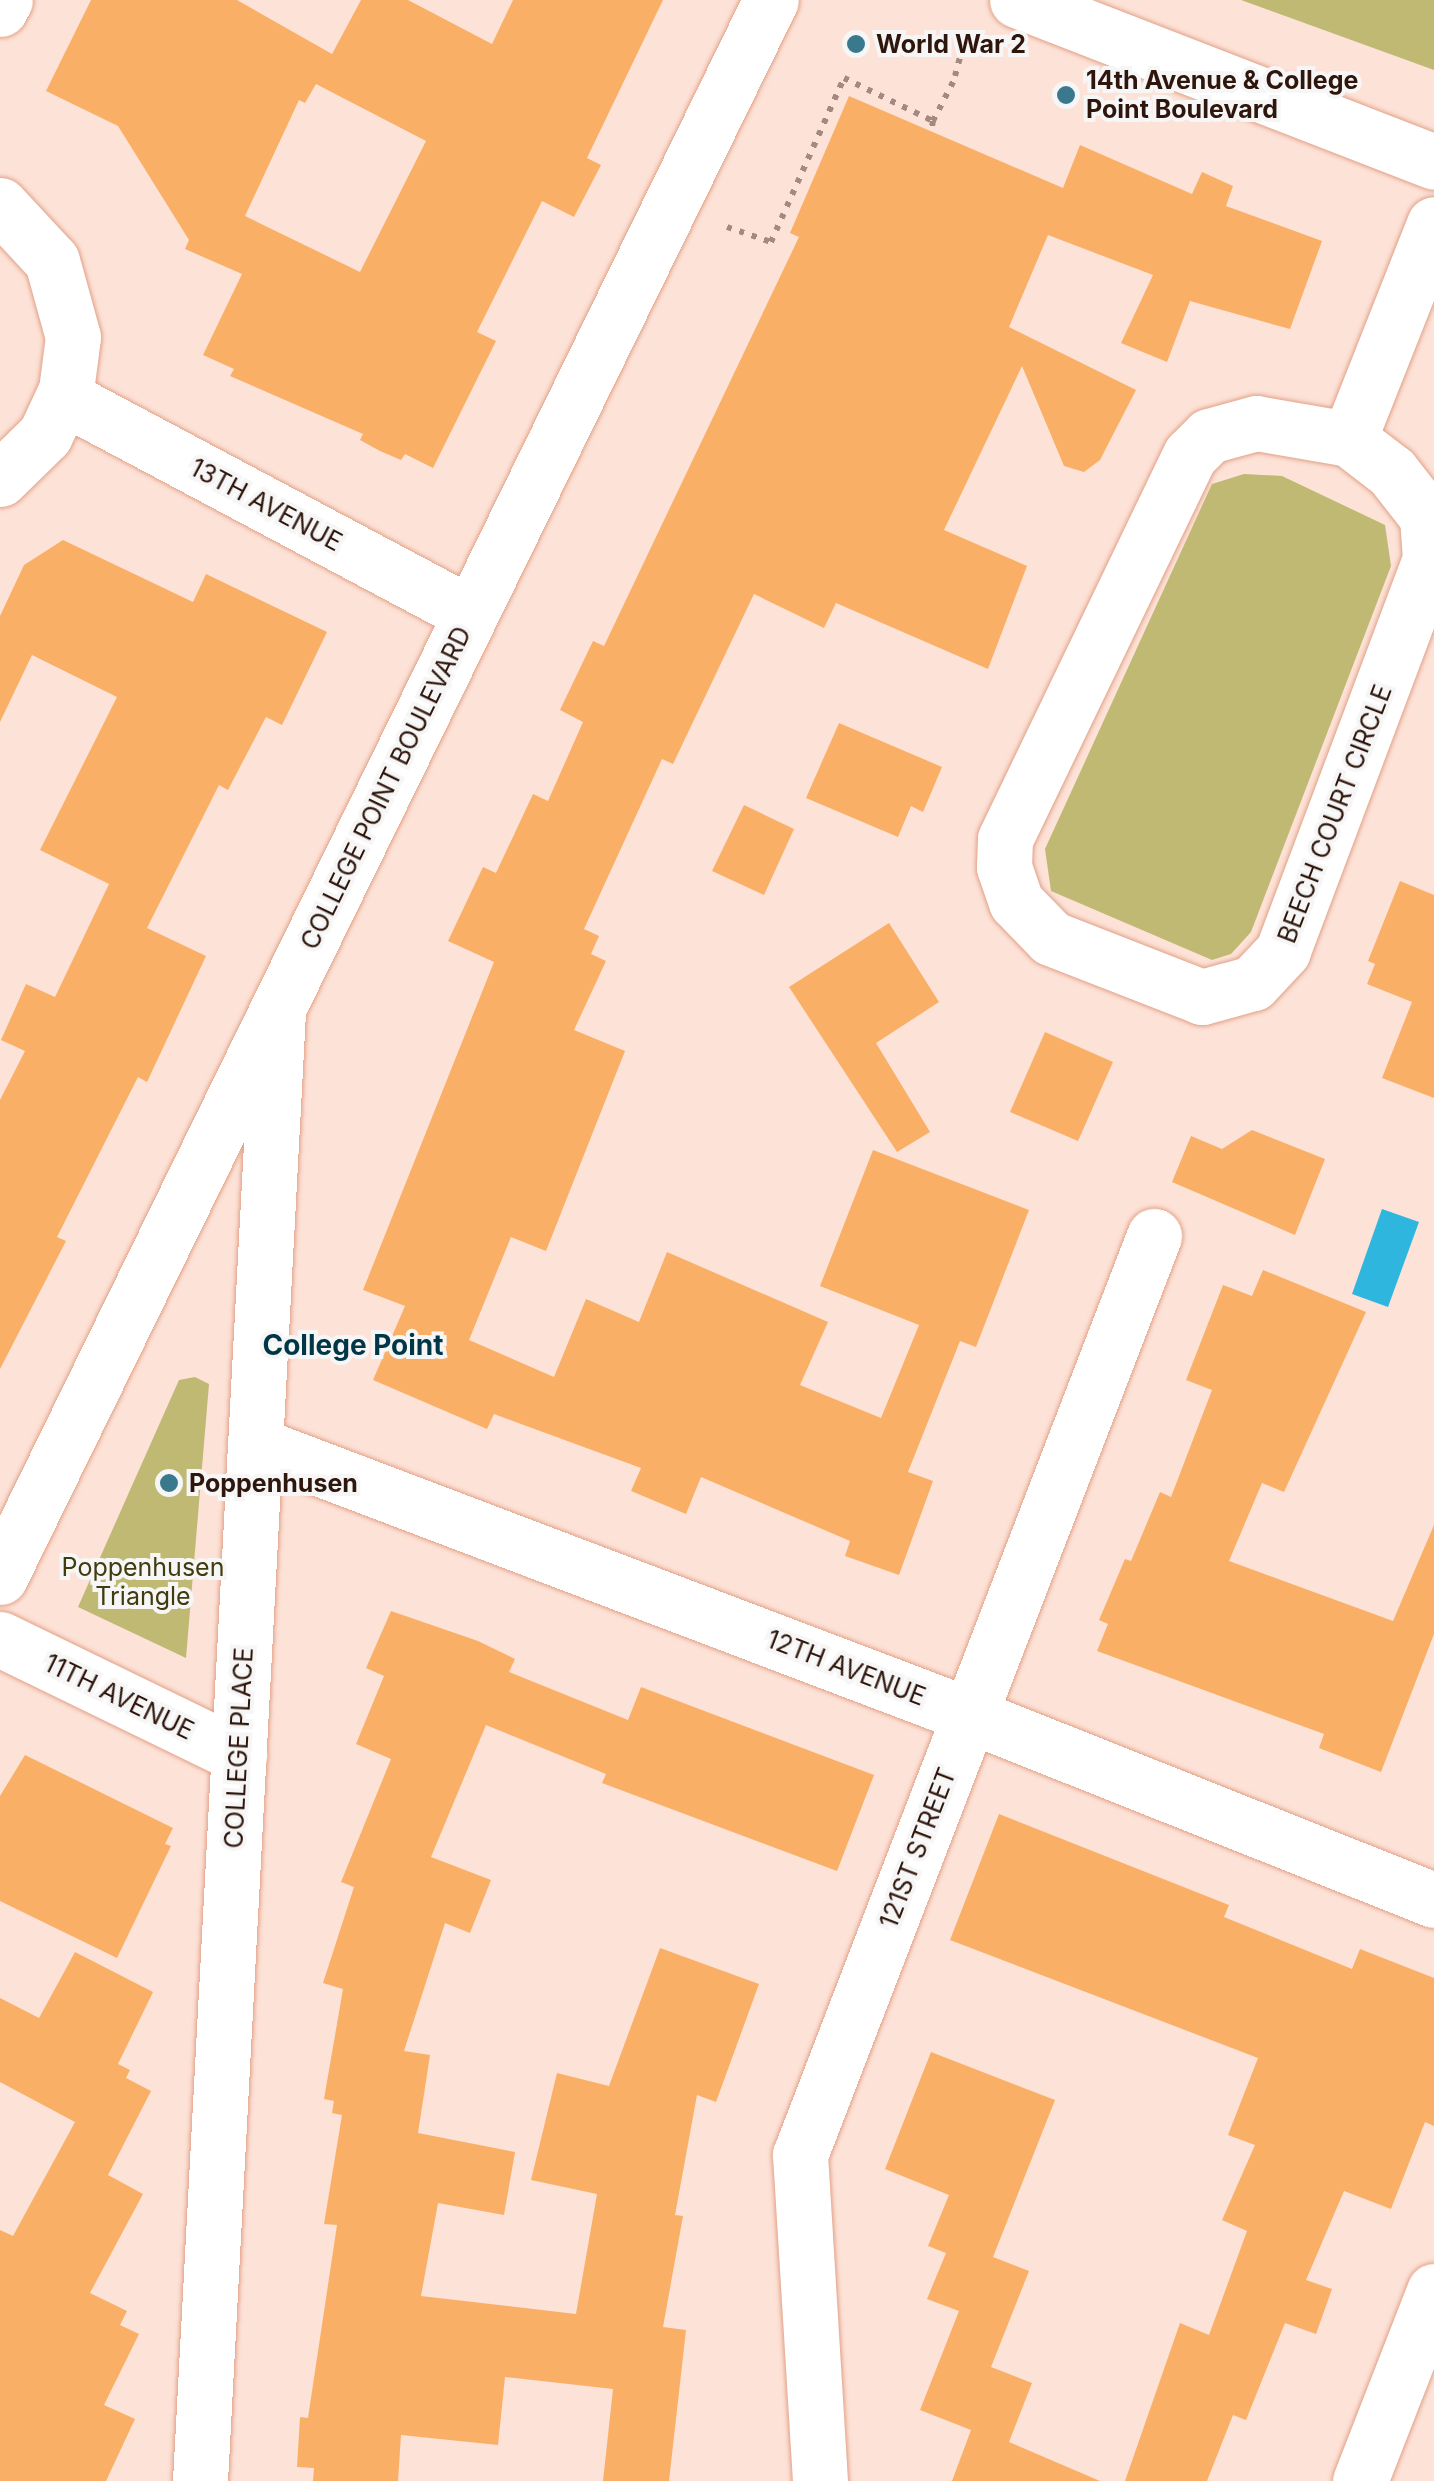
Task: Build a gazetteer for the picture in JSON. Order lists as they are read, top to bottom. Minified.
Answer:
{"streets":{"street":["13TH AVENUE","COLLEGE POINT BOULEVARD","BEECH COURT CIRCLE","12TH AVENUE","11TH AVENUE","COLLEGE PLACE","121ST STREET"]},"crossings":[["13TH AVENUE","COLLEGE POINT BOULEVARD"],["COLLEGE POINT BOULEVARD","COLLEGE PLACE"],["12TH AVENUE","COLLEGE PLACE"],["12TH AVENUE","121ST STREET"],["11TH AVENUE","COLLEGE PLACE"]],"districts":["College Point"],"parks":["Poppenhusen Triangle"],"places":["World War 2","14th Avenue & College Point Boulevard","Poppenhusen"]}
